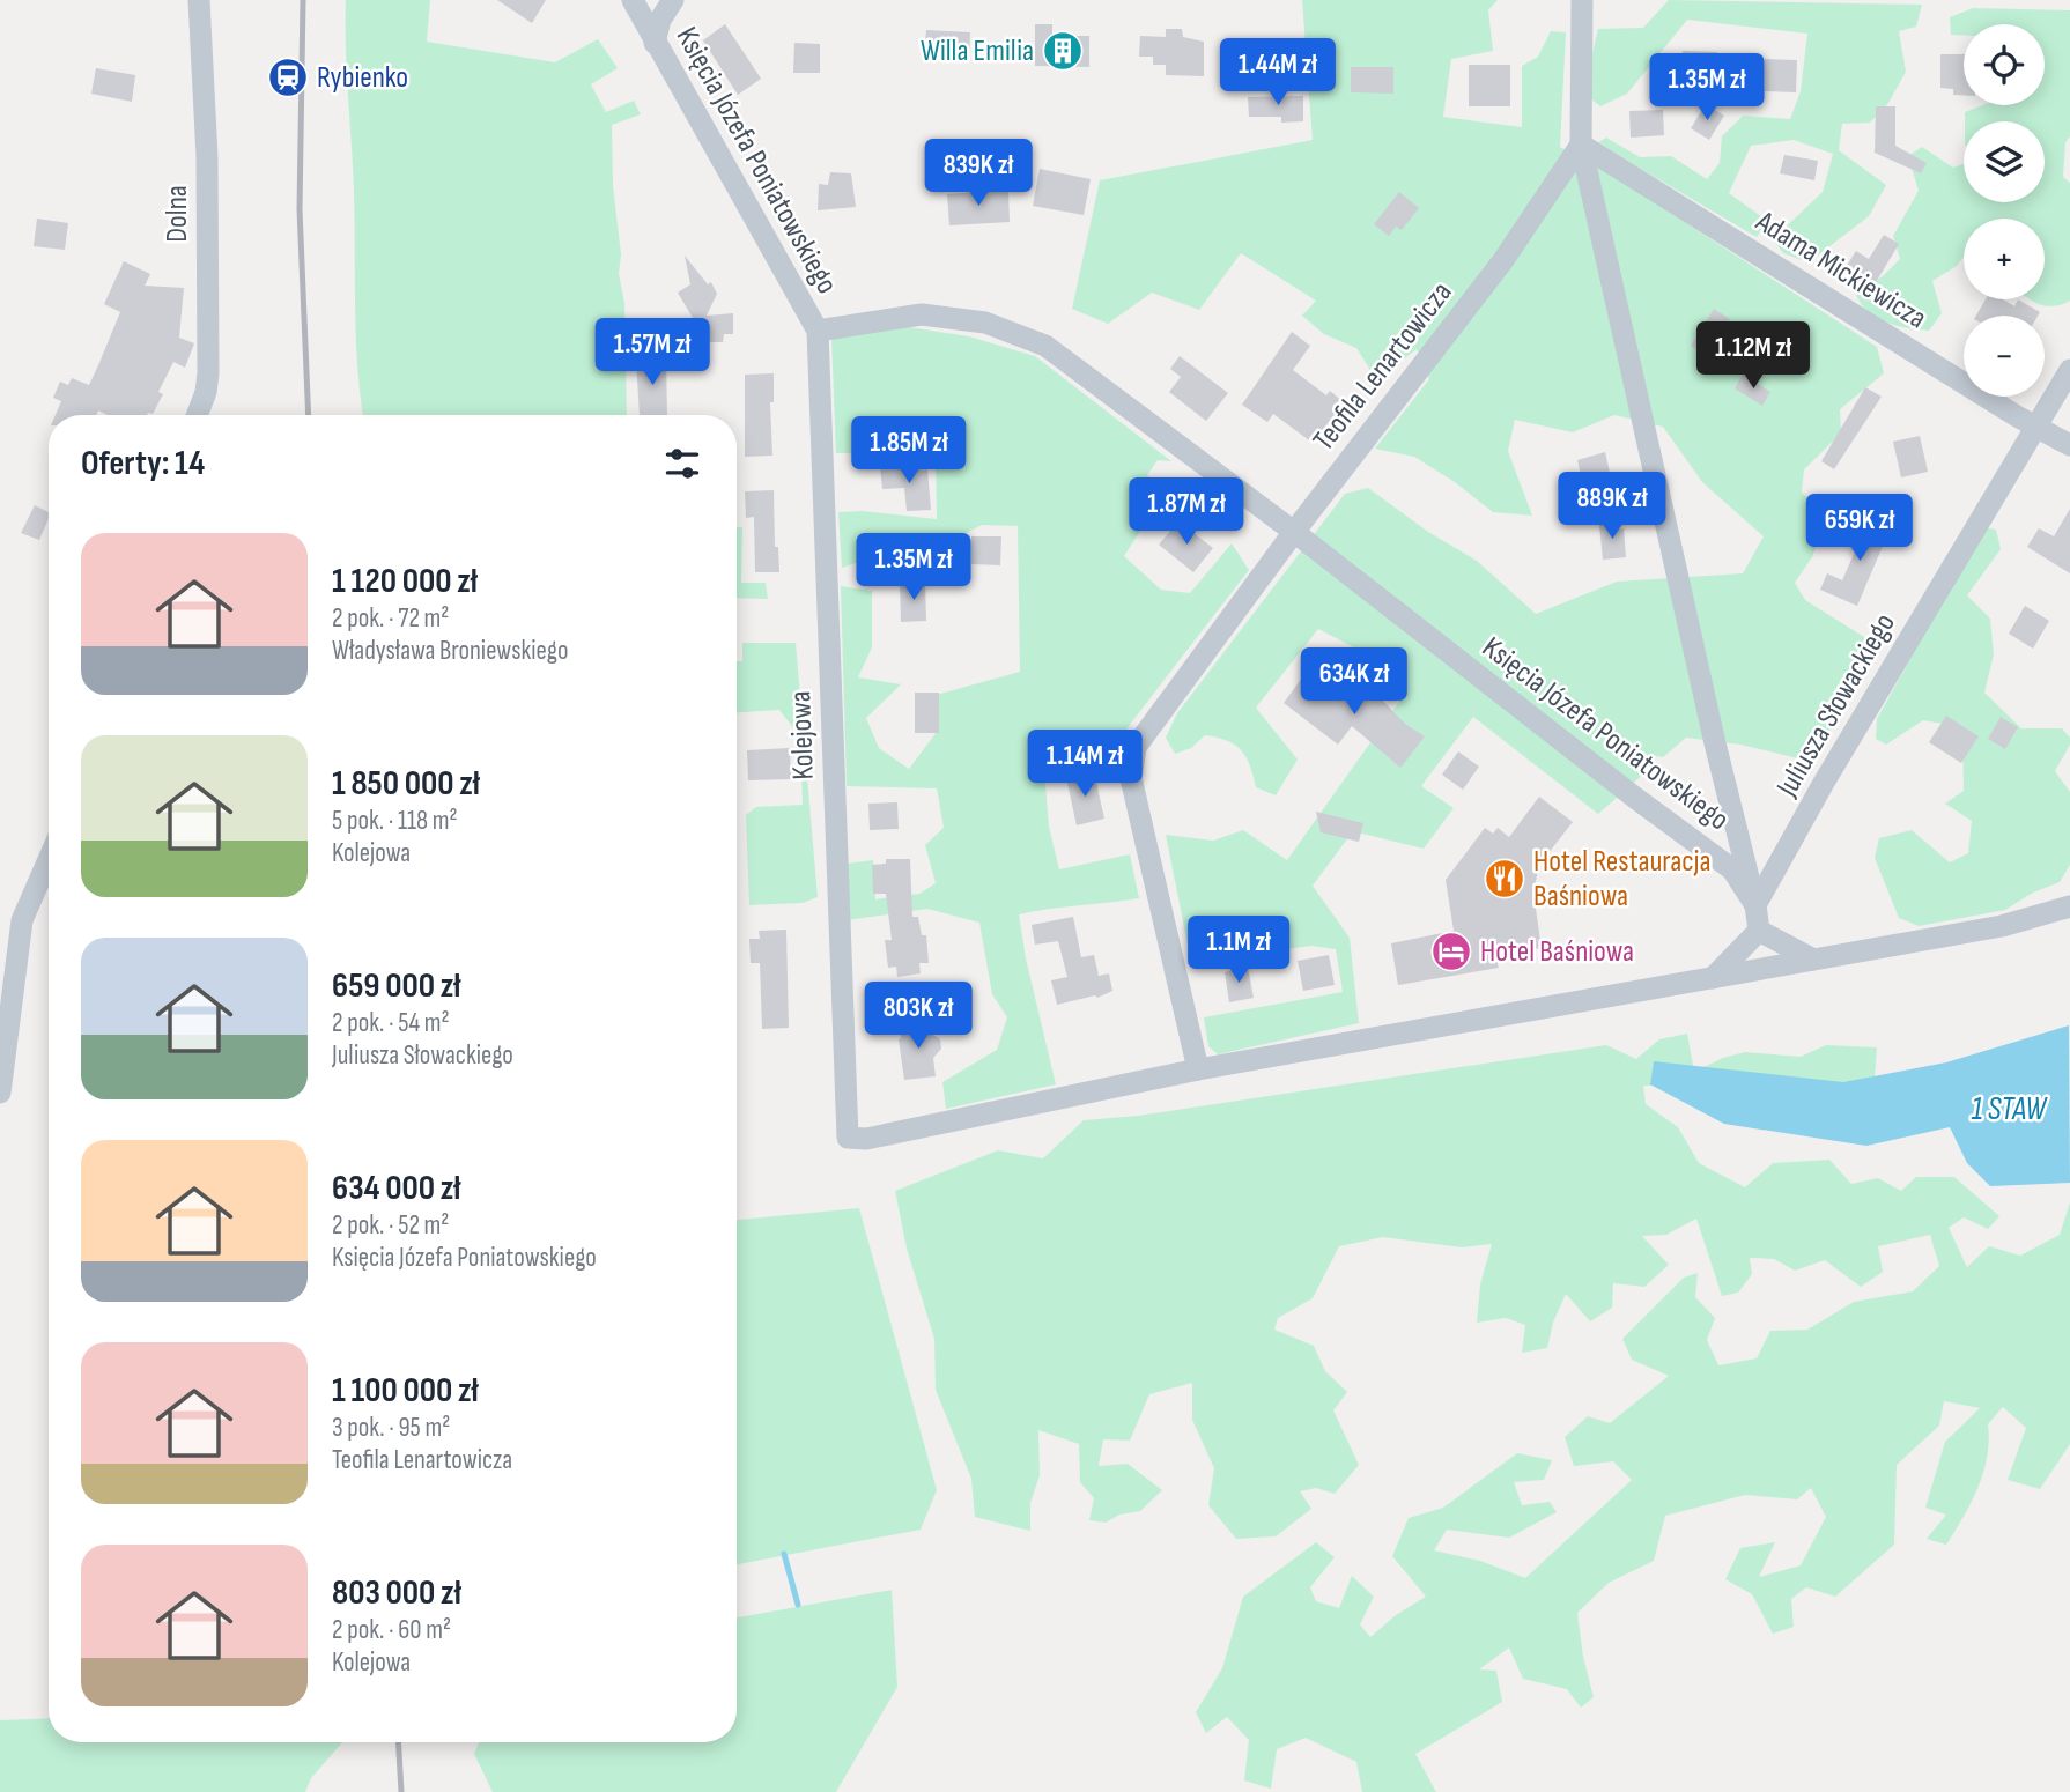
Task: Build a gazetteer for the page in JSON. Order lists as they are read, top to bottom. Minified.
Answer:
{"streets":{"street":["Księcia Józefa Poniatowskiego","Dolna","Adama Mickiewicza","Teofila Lenartowicza","Juliusza Słowackiego","Kolejowa"]},"crossings":[["Księcia Józefa Poniatowskiego","Teofila Lenartowicza"],["Księcia Józefa Poniatowskiego","Juliusza Słowackiego"],["Księcia Józefa Poniatowskiego","Kolejowa"],["Adama Mickiewicza","Teofila Lenartowicza"],["Adama Mickiewicza","Juliusza Słowackiego"],["Teofila Lenartowicza","Kolejowa"]],"water":["1 STAW"],"places":{"building":["Willa Emilia"],"station":["Rybienko"],"restaurant":["Hotel Restauracja Baśniowa"],"hotel":["Hotel Baśniowa"]},"page":{"map_buttons":["+","−"],"price":["1.44M zł","1.35M zł","839K zł","1.57M zł","1.12M zł","1.85M zł","889K zł","1.87M zł","659K zł","1.35M zł","634K zł","1.14M zł","1.1M zł","803K zł"],"heading":"Oferty: 14","list":[{"name":"1 120 000 zł","note":"2 pok. · 72 m² · Władysława Broniewskiego"},{"name":"1 850 000 zł","note":"5 pok. · 118 m² · Kolejowa"},{"name":"659 000 zł","note":"2 pok. · 54 m² · Juliusza Słowackiego"},{"name":"634 000 zł","note":"2 pok. · 52 m² · Księcia Józefa Poniatowskiego"},{"name":"1 100 000 zł","note":"3 pok. · 95 m² · Teofila Lenartowicza"},{"name":"803 000 zł","note":"2 pok. · 60 m² · Kolejowa"}]}}
